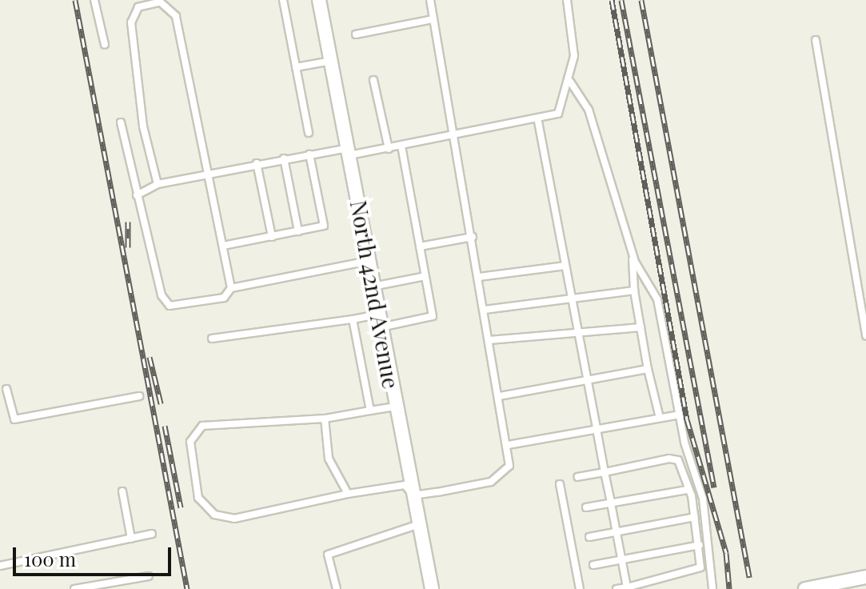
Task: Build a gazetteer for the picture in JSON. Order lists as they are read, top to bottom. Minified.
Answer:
{"streets":{"street":["North 42nd Avenue"]},"scale_bar":"100 m"}
